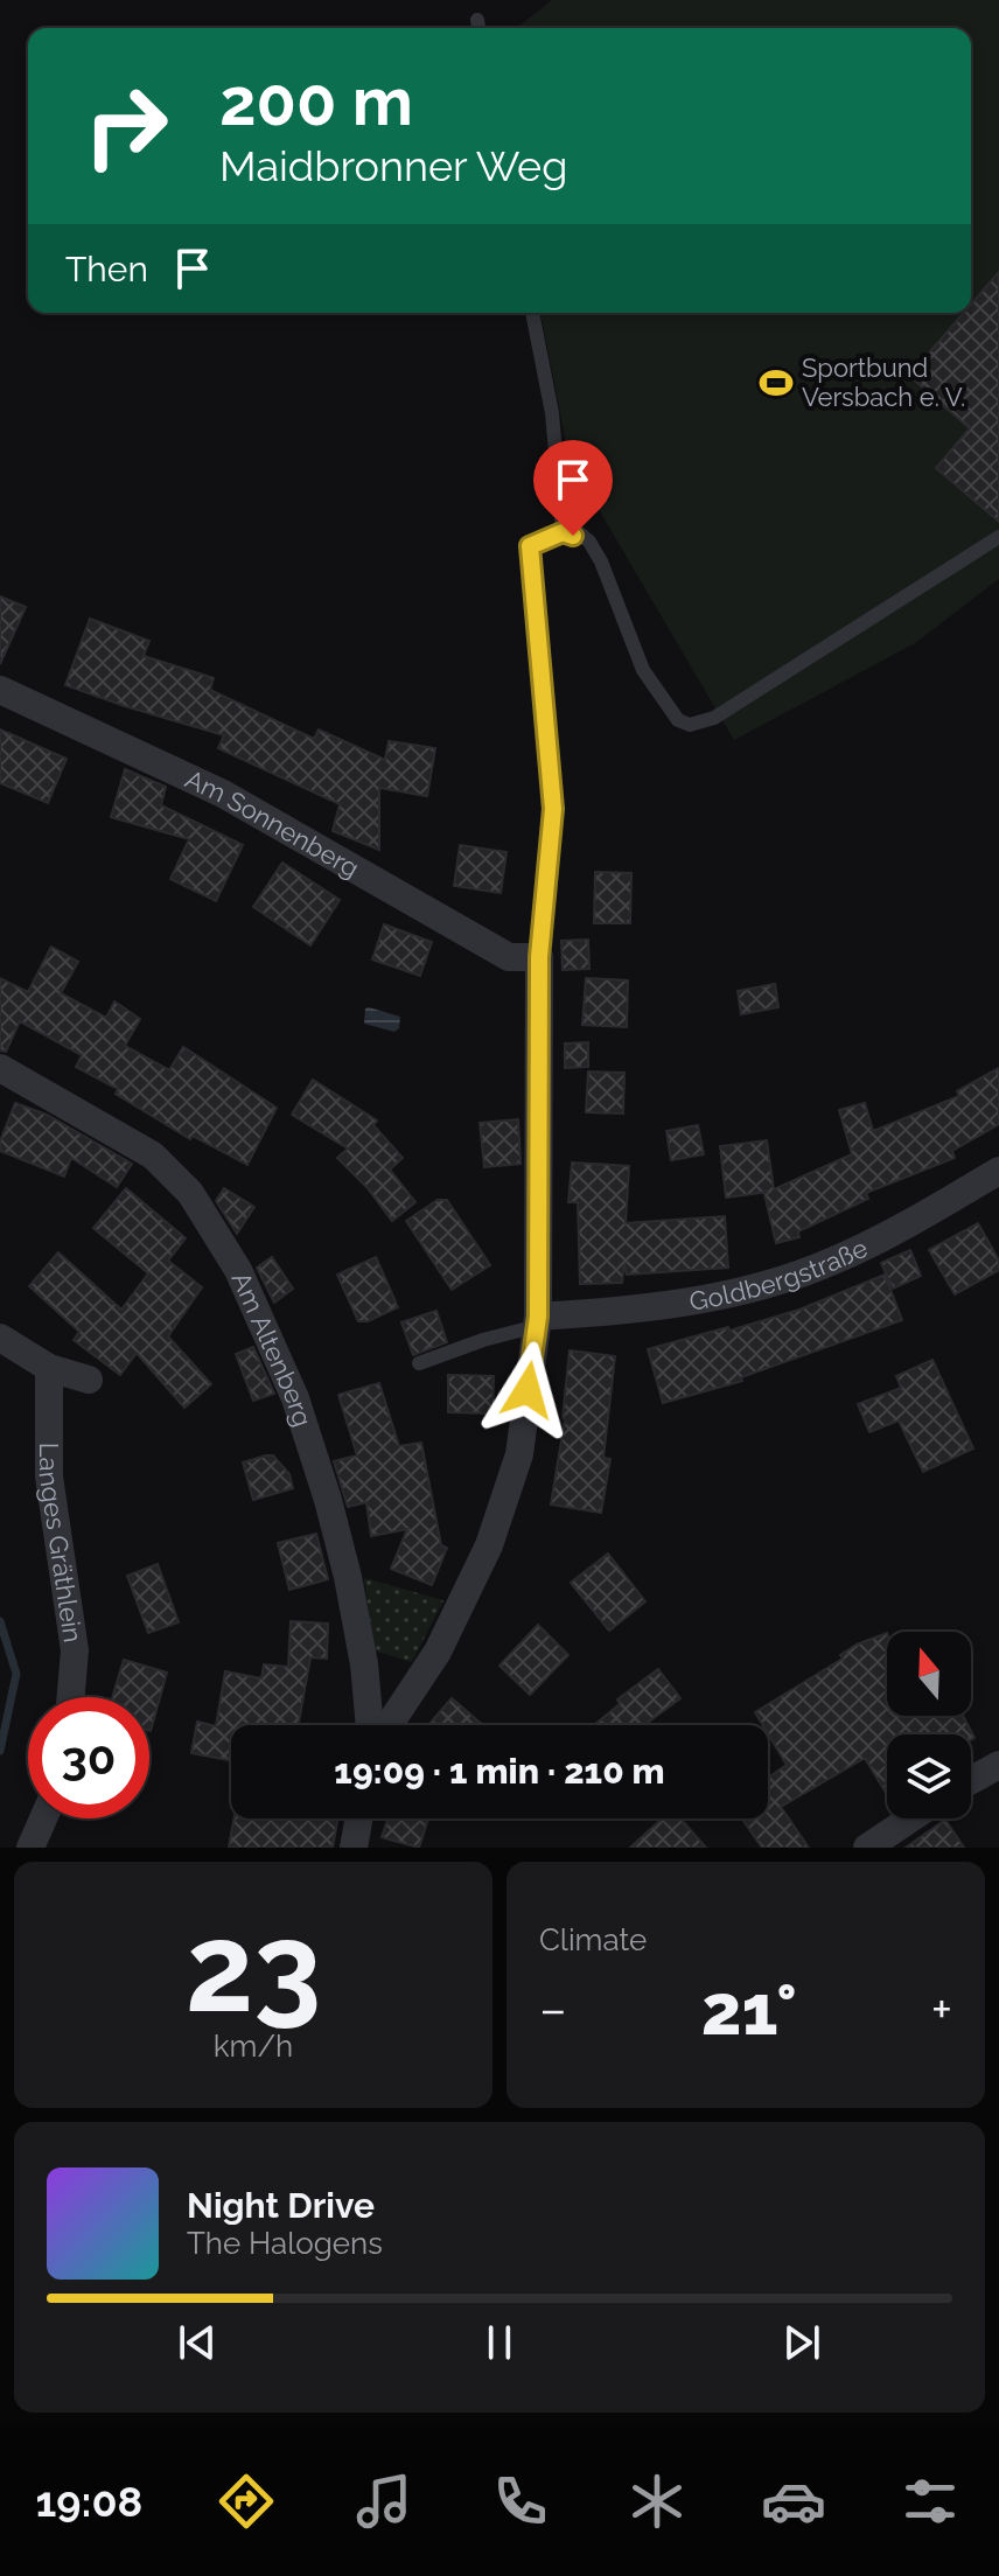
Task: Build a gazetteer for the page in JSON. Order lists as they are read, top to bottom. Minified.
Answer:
{"streets":{"street":["Am Sonnenberg","Goldbergstraße","Am Altenberg","Langes Gräthlein"]},"places":{"sports":["Sportbund Versbach e. V."]},"north":"top","page":{"turn":["200 m","Maidbronner Weg"],"then":"Then","limit":"30","trip":"19:09 · 1 min · 210 m","tile":[["23","km/h"],"Climate"],"heat":["−","21°","+"],"song":["Night Drive","The Halogens"],"tabs":"19:08"}}
